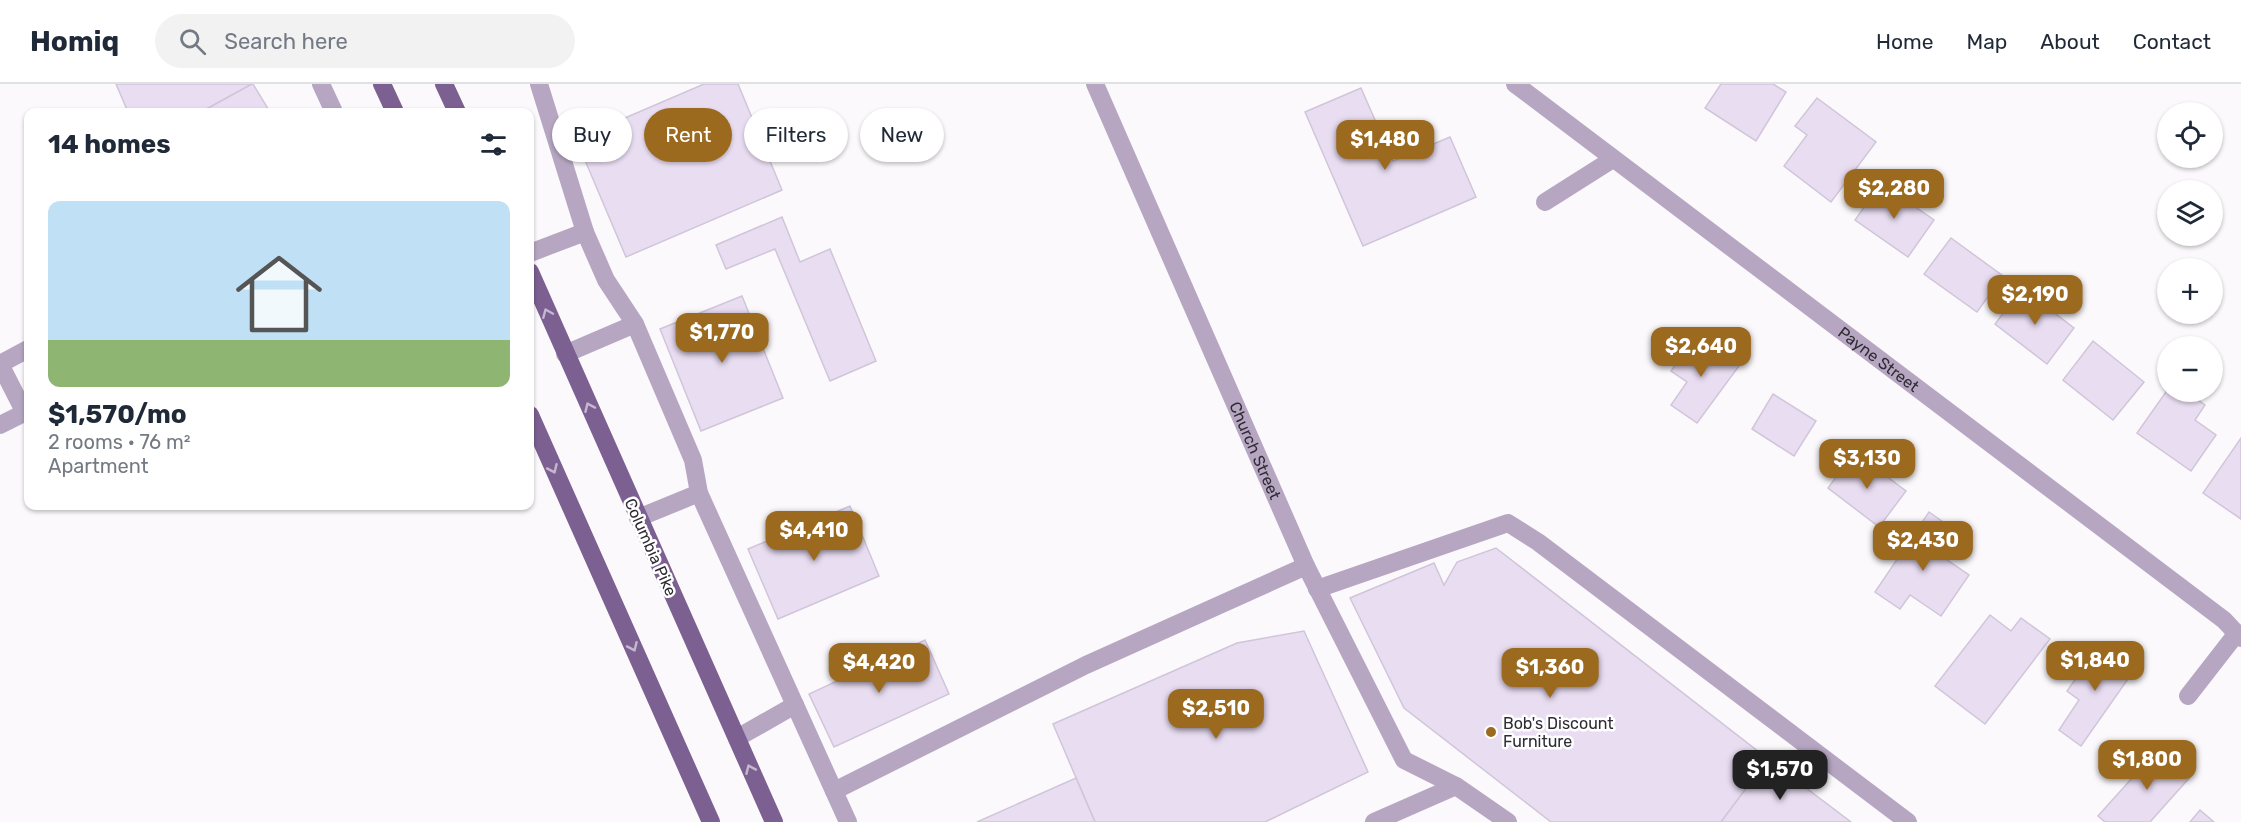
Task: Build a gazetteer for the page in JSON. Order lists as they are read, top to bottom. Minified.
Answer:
{"streets":{"main road":["Columbia Pike"],"street":["Payne Street","Church Street"]},"places":["Bob's Discount Furniture"],"page":{"header":"Homiq","search":"Search here","nav":["Home","Map","About","Contact"],"map_buttons":["+","−"],"chip":["Buy","Rent","Filters","New"],"heading":"14 homes","price":["$1,480","$2,280","$2,190","$1,770","$2,640","$3,130","$4,410","$2,430","$1,840","$4,420","$1,360","$2,510","$1,800","$1,570"],"list":[{"name":"$1,570/mo","note":"2 rooms · 76 m² · Apartment"}]}}
